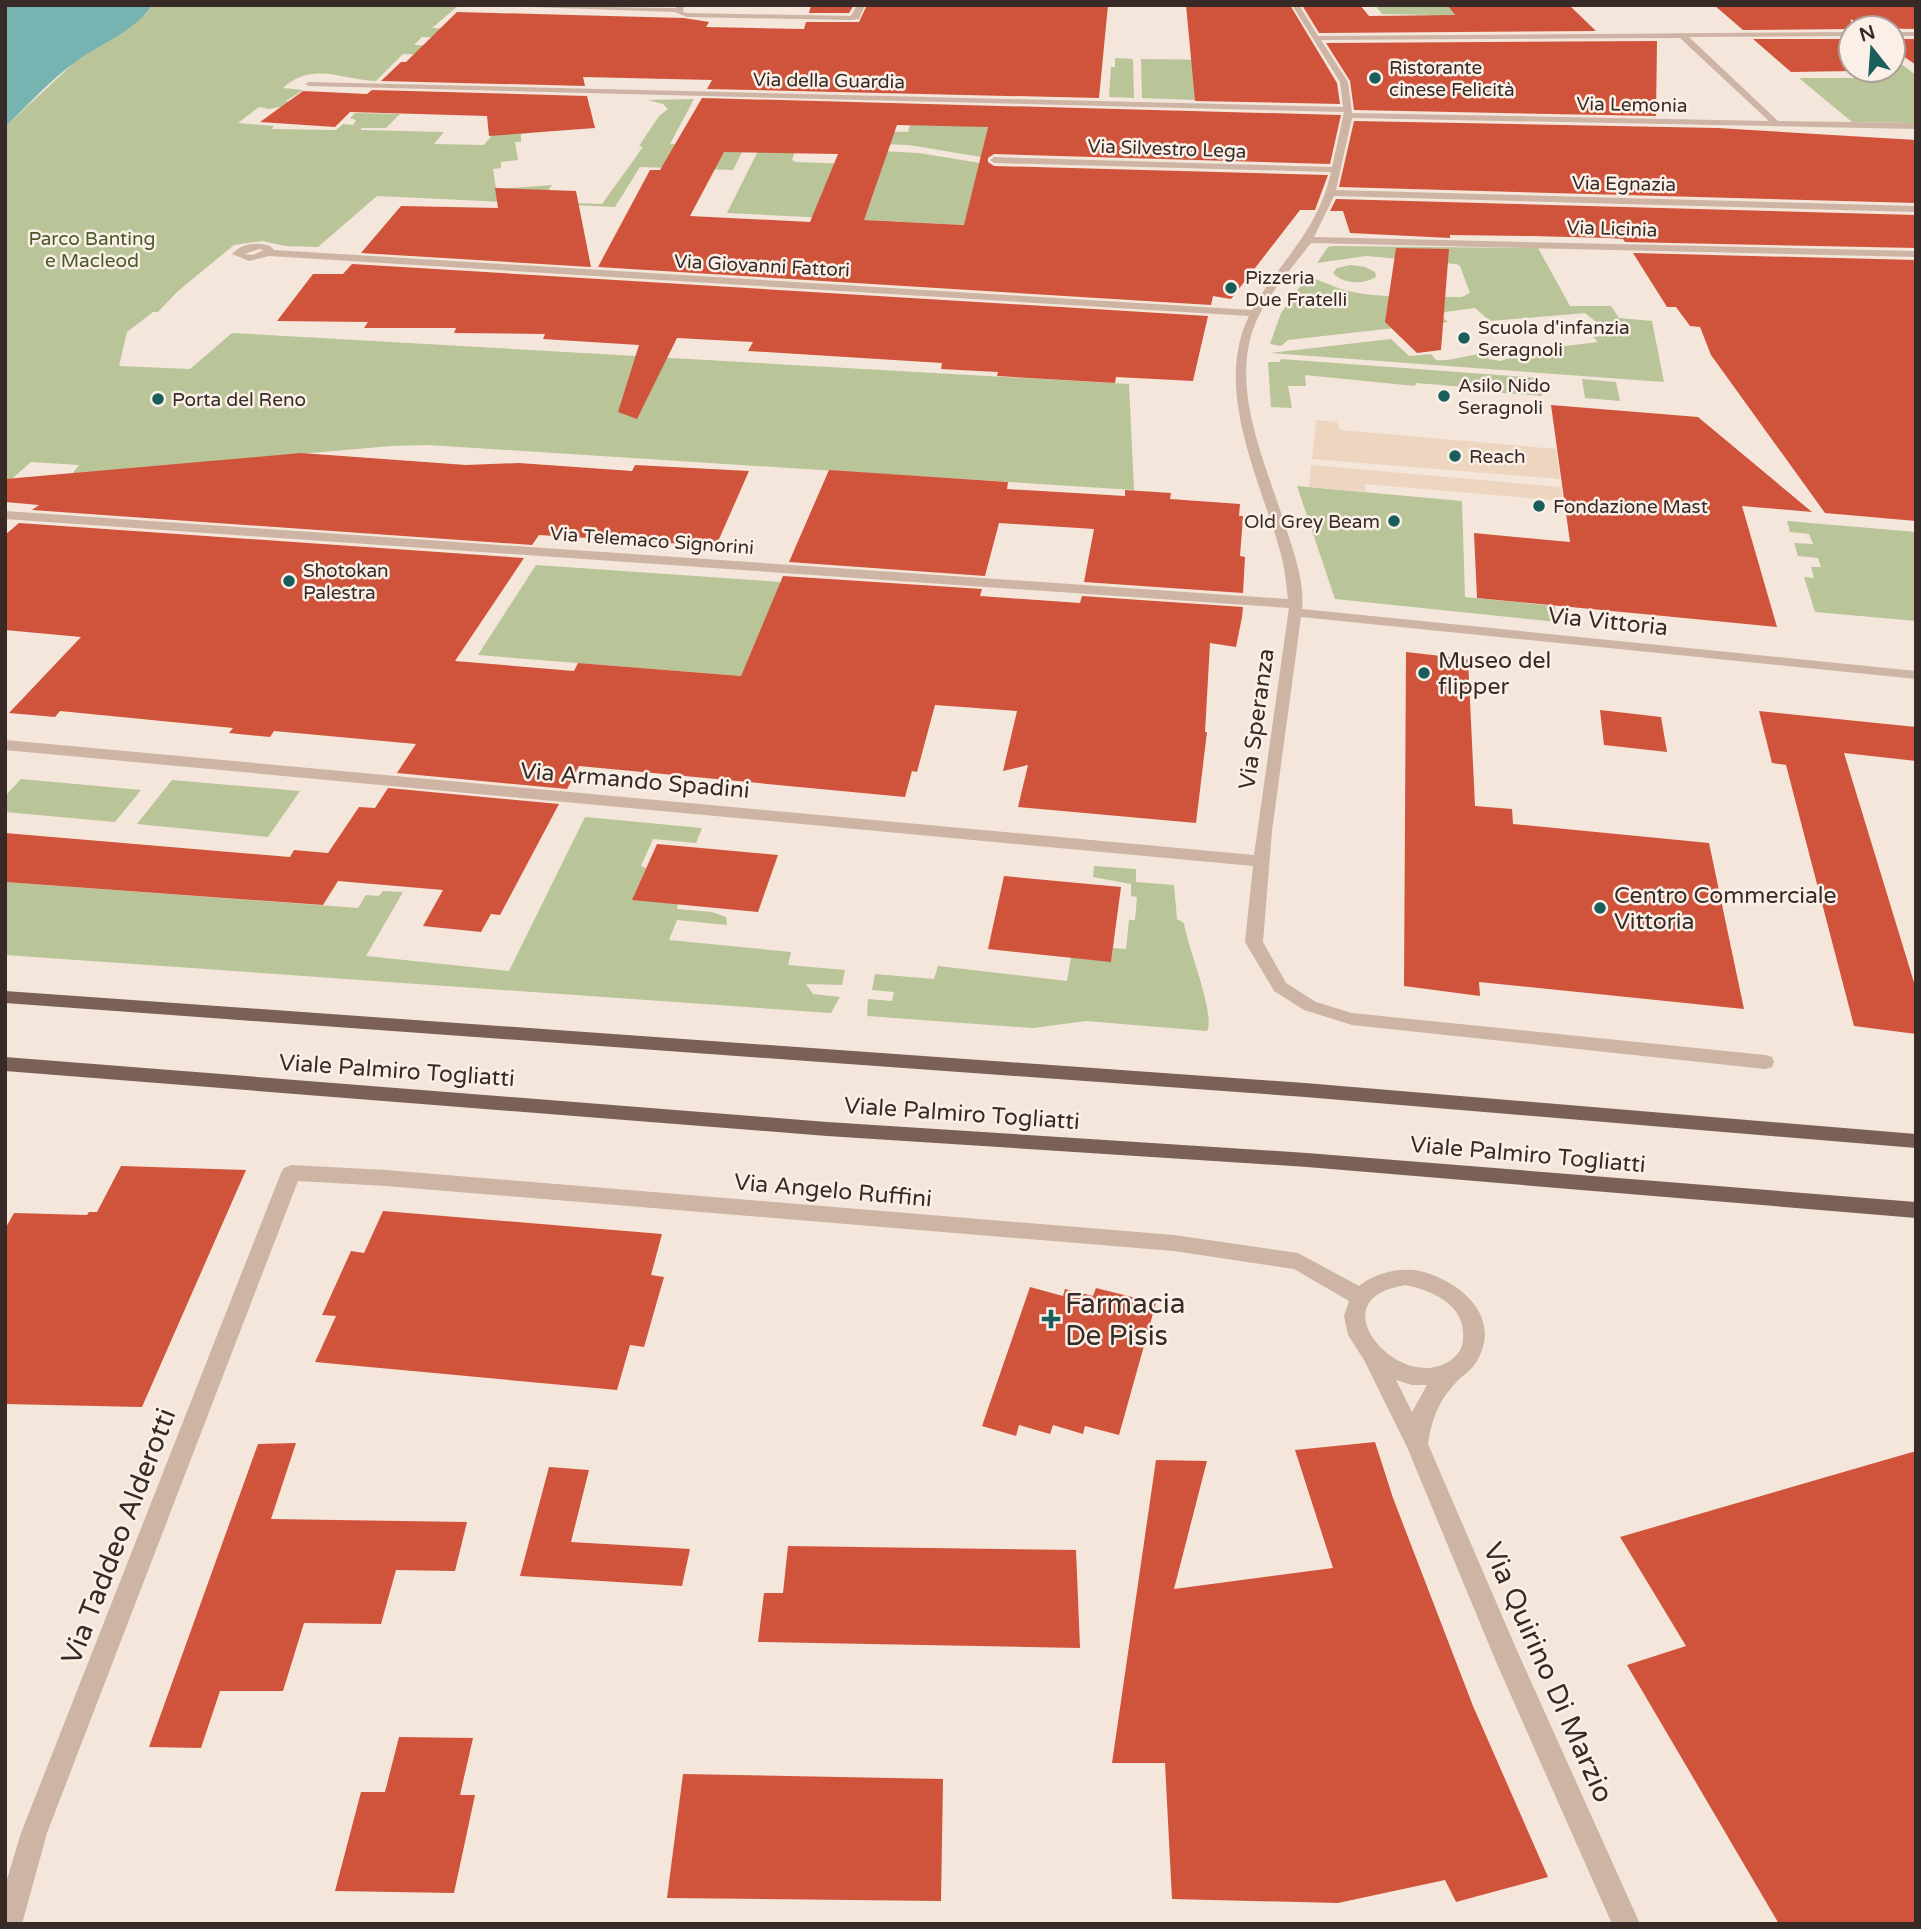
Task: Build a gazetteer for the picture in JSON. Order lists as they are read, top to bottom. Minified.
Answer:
{"streets":{"main road":["Viale Palmiro Togliatti"],"street":["Via della Guardia","Via Lemonia","Via Silvestro Lega","Via Egnazia","Via Licinia","Via Giovanni Fattori","Via Telemaco Signorini","Via Vittoria","Via Speranza","Via Armando Spadini","Via Angelo Ruffini","Via Taddeo Alderotti","Via Quirino Di Marzio"]},"crossings":[["Via della Guardia","Via Lemonia"],["Via della Guardia","Via Speranza"],["Via Lemonia","Via Speranza"],["Via Silvestro Lega","Via Speranza"],["Via Egnazia","Via Speranza"],["Via Licinia","Via Speranza"],["Via Giovanni Fattori","Via Speranza"],["Via Telemaco Signorini","Via Vittoria"],["Via Telemaco Signorini","Via Speranza"],["Via Vittoria","Via Speranza"],["Via Speranza","Via Armando Spadini"],["Via Angelo Ruffini","Via Taddeo Alderotti"],["Via Angelo Ruffini","Via Quirino Di Marzio"]],"parks":["Parco Banting e Macleod"],"places":{"other":["Ristorante cinese Felicità","Pizzeria Due Fratelli","Scuola d'infanzia Seragnoli","Asilo Nido Seragnoli","Porta del Reno","Reach","Fondazione Mast","Old Grey Beam","Shotokan Palestra","Museo del flipper","Centro Commerciale Vittoria"],"health":["Farmacia De Pisis"]},"north":"top"}
